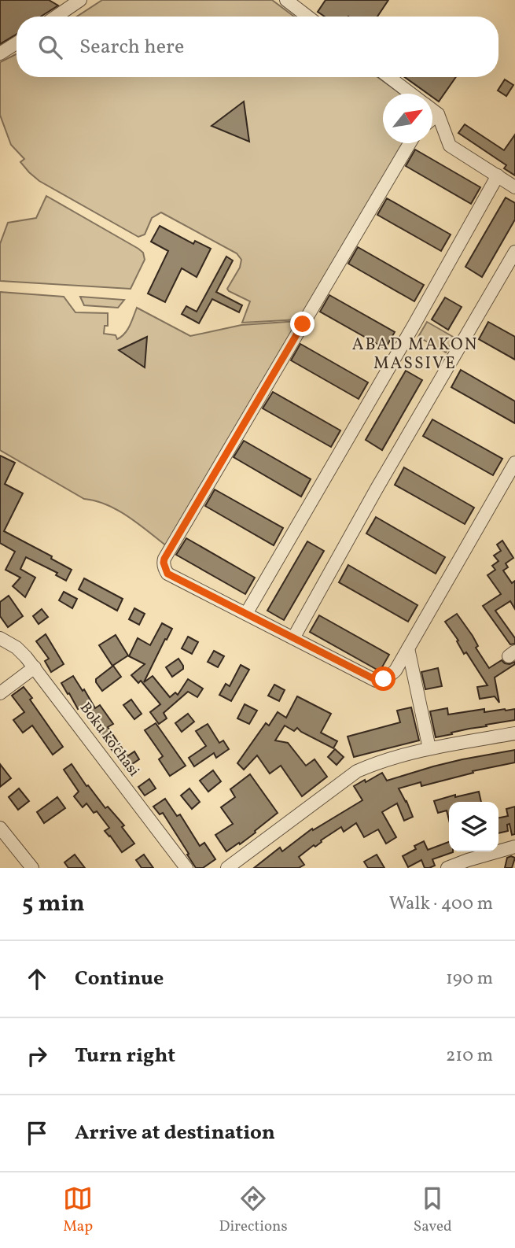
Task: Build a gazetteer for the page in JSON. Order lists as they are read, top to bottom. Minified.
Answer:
{"streets":{"street":["Boku ko'chasi"]},"districts":["ABAD MAKON MASSIVE"],"north":"top right","page":{"search":"Search here","heading":["5 min","Walk · 400 m"],"list":[["Continue","190 m"],["Turn right","210 m"],"Arrive at destination"],"nav":["Map","Directions","Saved"]}}
